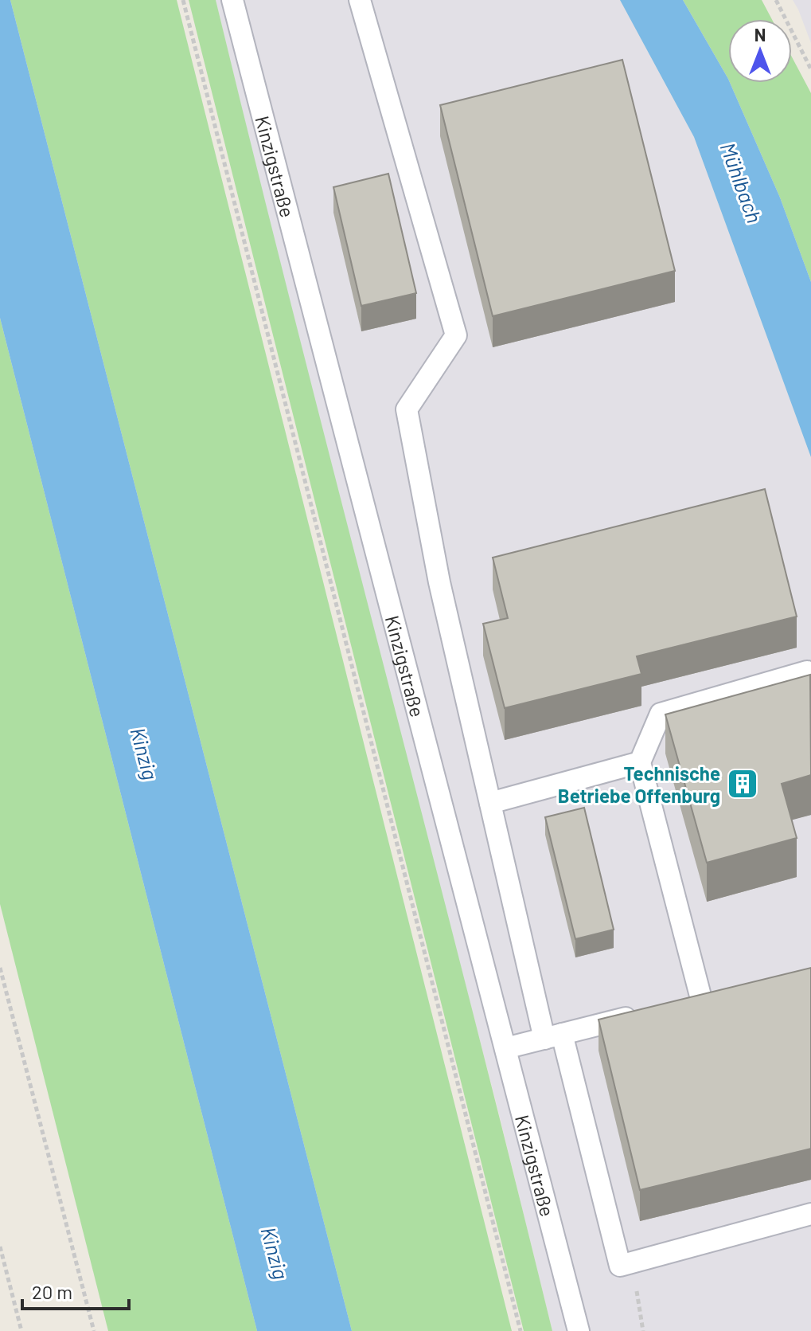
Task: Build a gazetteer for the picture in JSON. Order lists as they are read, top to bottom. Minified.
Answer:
{"streets":{"lane":["Kinzigstraße"]},"water":["Mühlbach","Kinzig"],"places":{"building":["Technische Betriebe Offenburg"]},"scale_bar":"20 m","north":"top"}
